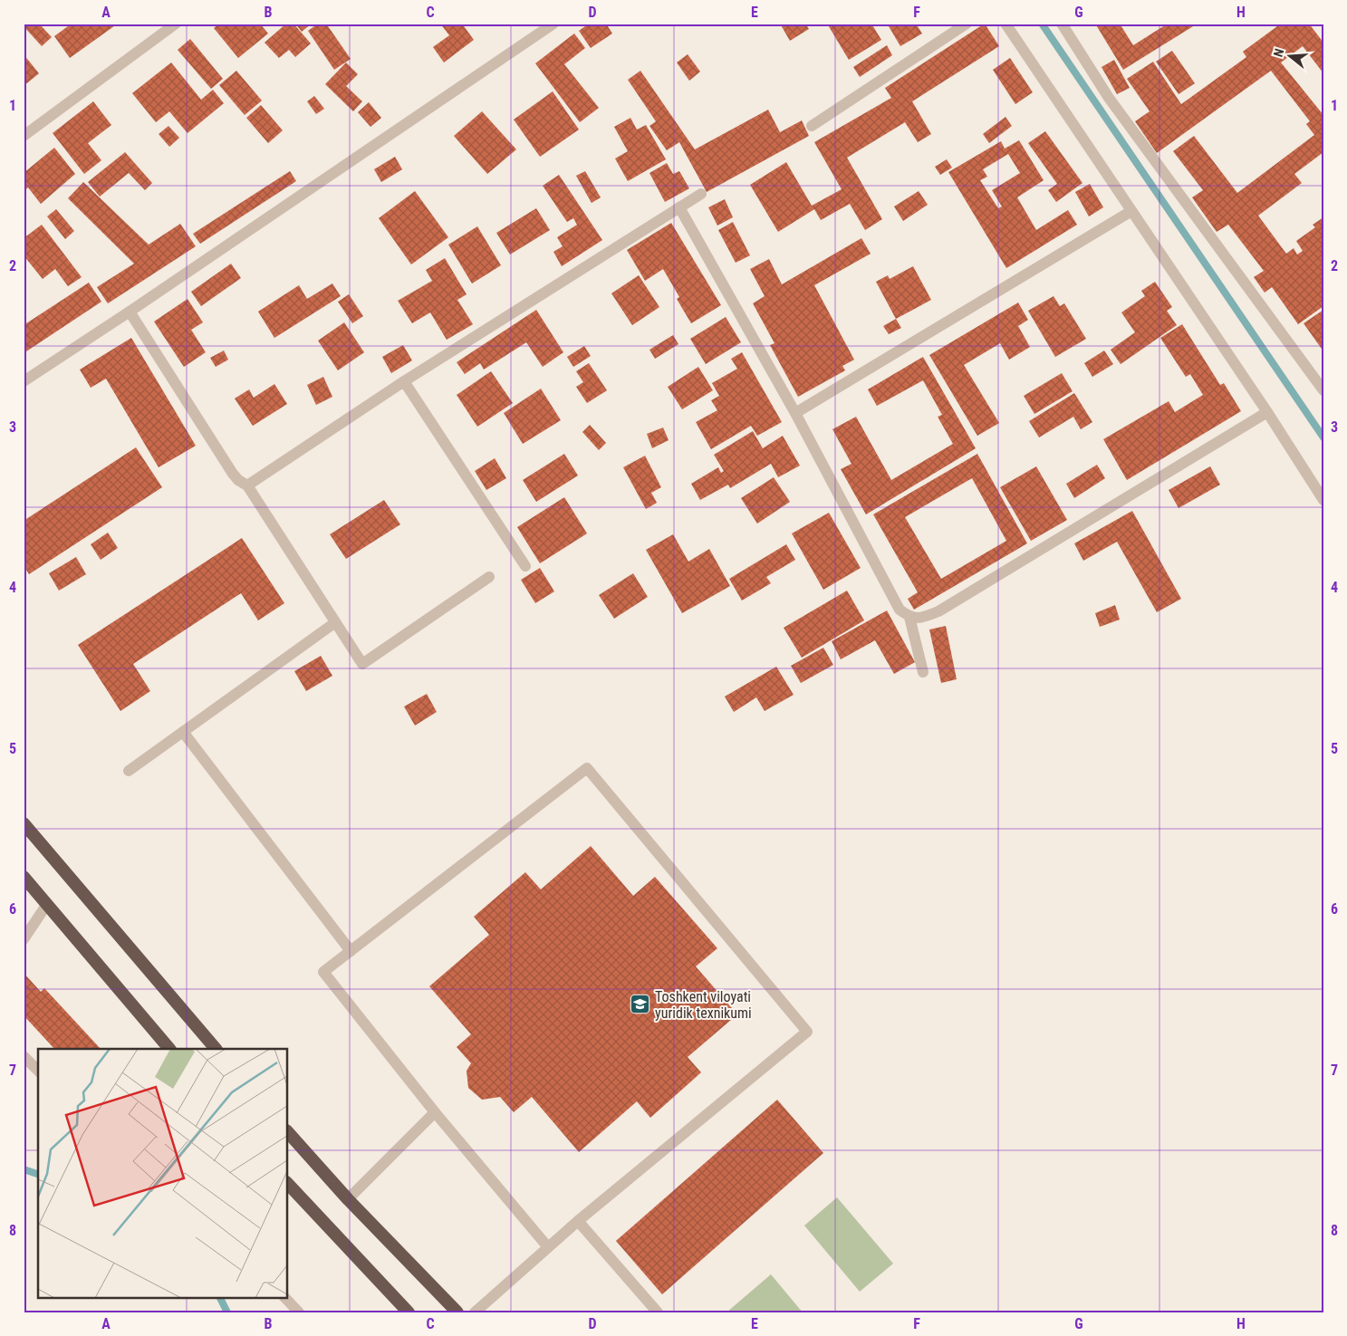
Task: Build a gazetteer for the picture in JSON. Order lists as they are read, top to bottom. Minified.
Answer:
{"places":{"school or university":["Toshkent viloyati yuridik texnikumi"]},"north":"left","grid":{"columns":["A","B","C","D","E","F","G","H"],"rows":["1","2","3","4","5","6","7","8"]}}
